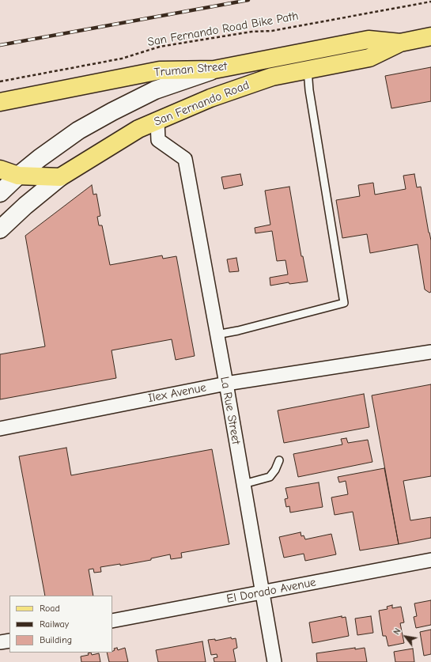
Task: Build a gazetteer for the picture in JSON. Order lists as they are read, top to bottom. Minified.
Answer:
{"streets":{"main road":["Truman Street","San Fernando Road"],"street":["Ilex Avenue","La Rue Street","El Dorado Avenue"],"path":["San Fernando Road Bike Path"]},"crossings":[["Truman Street","San Fernando Road"],["San Fernando Road","La Rue Street"],["Ilex Avenue","La Rue Street"],["La Rue Street","El Dorado Avenue"]],"legend":["Road","Railway","Building"],"north":"top left"}
